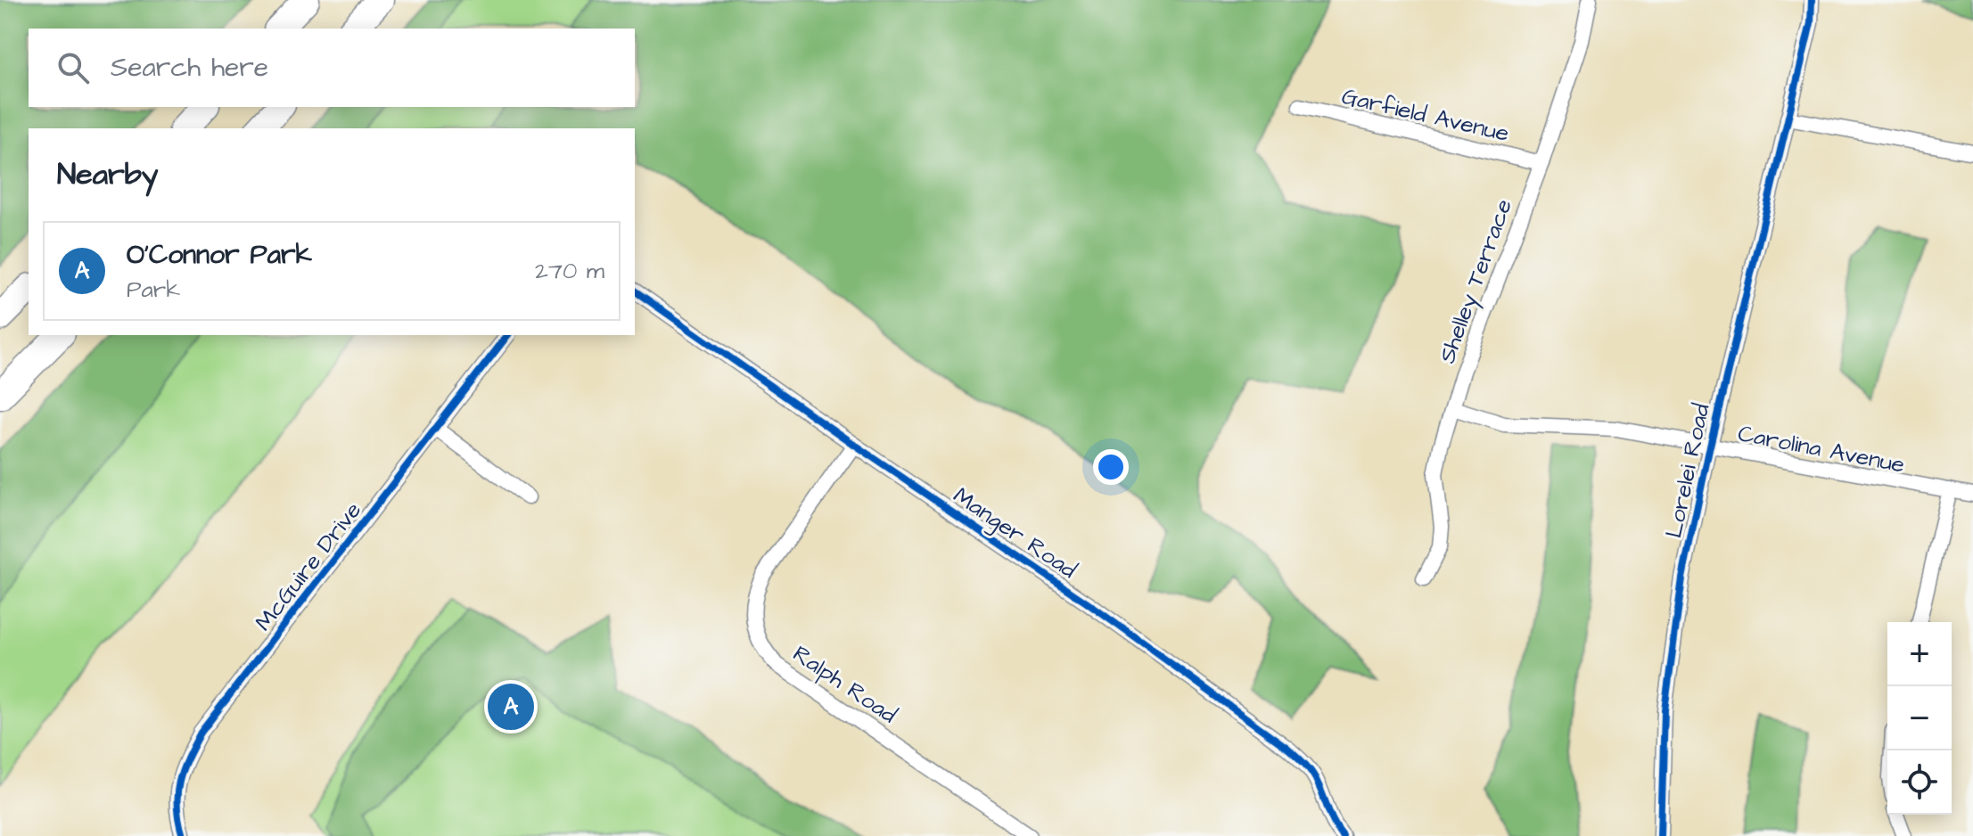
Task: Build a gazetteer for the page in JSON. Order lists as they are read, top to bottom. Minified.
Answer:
{"streets":{"street":["Garfield Avenue","Shelley Terrace","Carolina Avenue","Lorelei Road","Manger Road","McGuire Drive","Ralph Road"]},"crossings":[["Garfield Avenue","Shelley Terrace"],["Shelley Terrace","Carolina Avenue"],["Carolina Avenue","Lorelei Road"],["Manger Road","Ralph Road"]],"page":{"search":"Search here","heading":"Nearby","list":[{"mark":"A","name":"O'Connor Park","note":"Park","value":"270 m"}],"map_buttons":["+","−"],"pins":"A"}}
